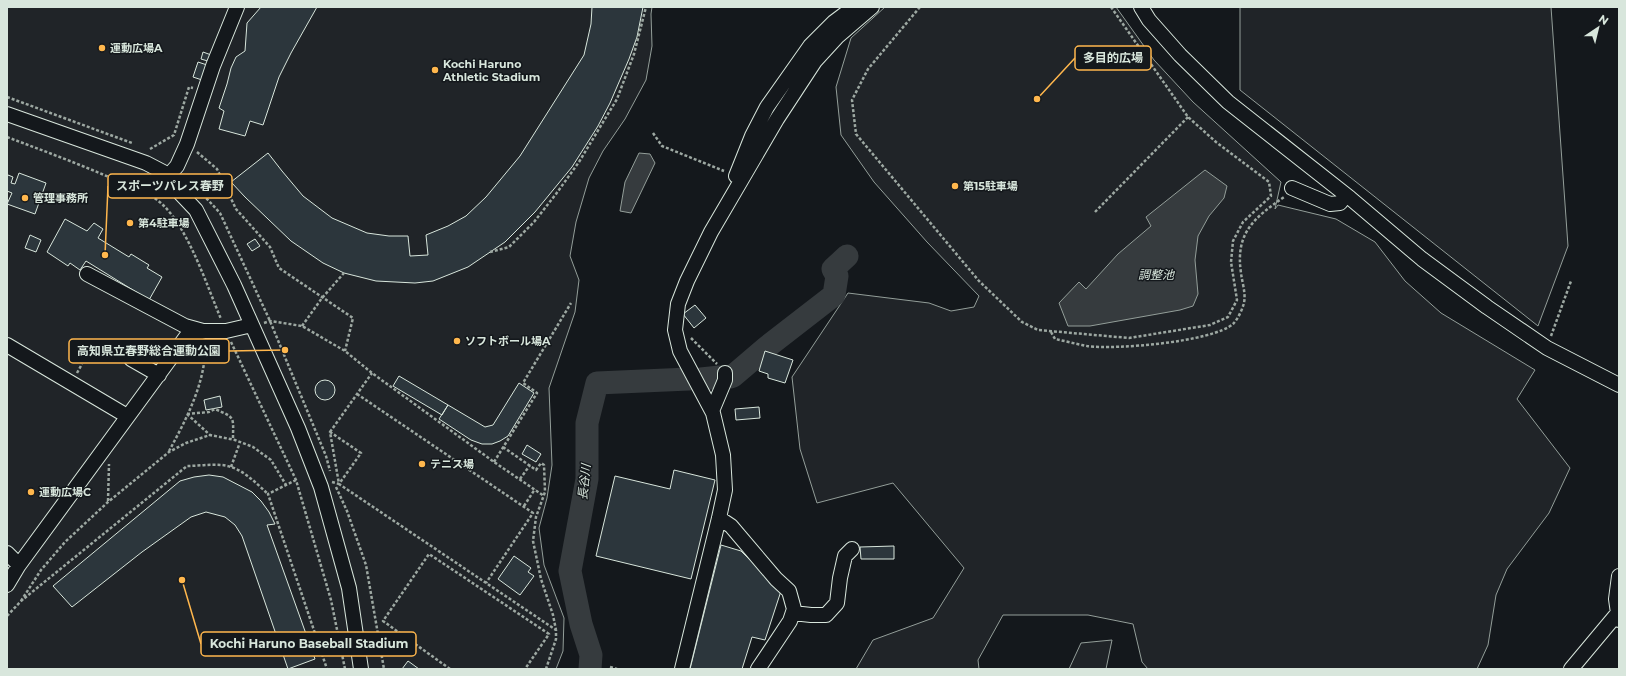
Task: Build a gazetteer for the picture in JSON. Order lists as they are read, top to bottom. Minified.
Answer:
{"water":["調整池","長谷川"],"places":["運動広場A","Kochi Haruno Athletic Stadium","多目的広場","第15駐車場","管理事務所","第4駐車場","スポーツパレス春野","ソフトボール場A","高知県立春野総合運動公園","テニス場","運動広場C","Kochi Haruno Baseball Stadium"],"north":"top right"}
